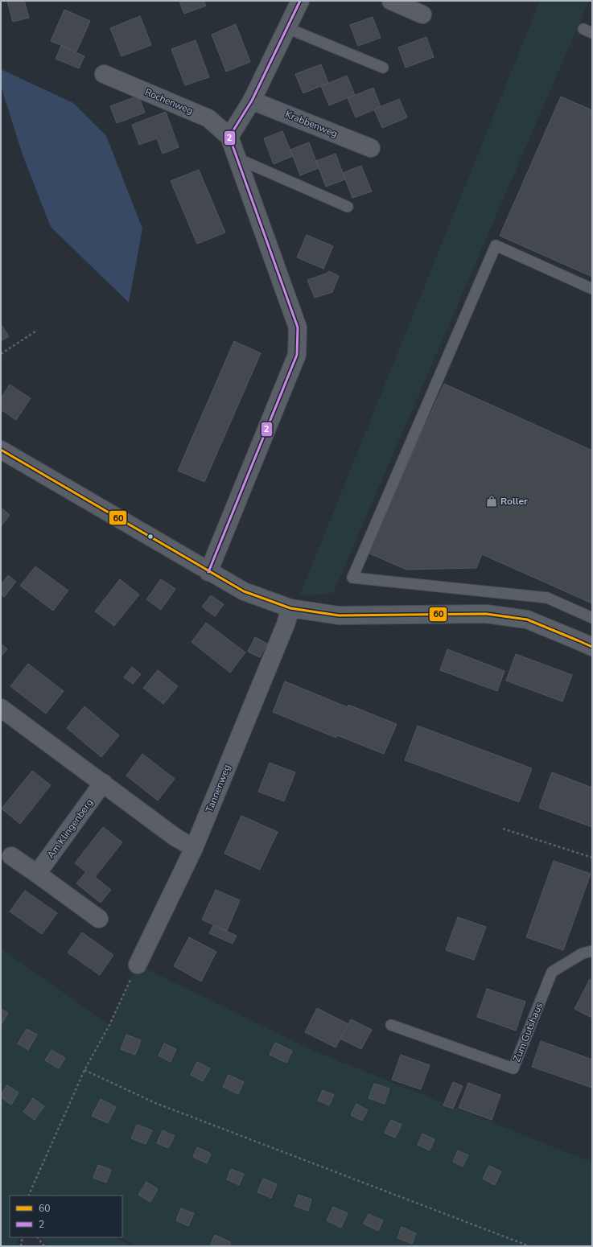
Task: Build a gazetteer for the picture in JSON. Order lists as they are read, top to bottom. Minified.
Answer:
{"streets":{"street":["Rochenweg","Krabbenweg","Tannenweg","Am Klingenberg"],"lane":["Zum Gutshaus"]},"places":{"shop":["Roller"]},"lines":["transit line 2","transit line 60"],"legend":["60","2"]}
